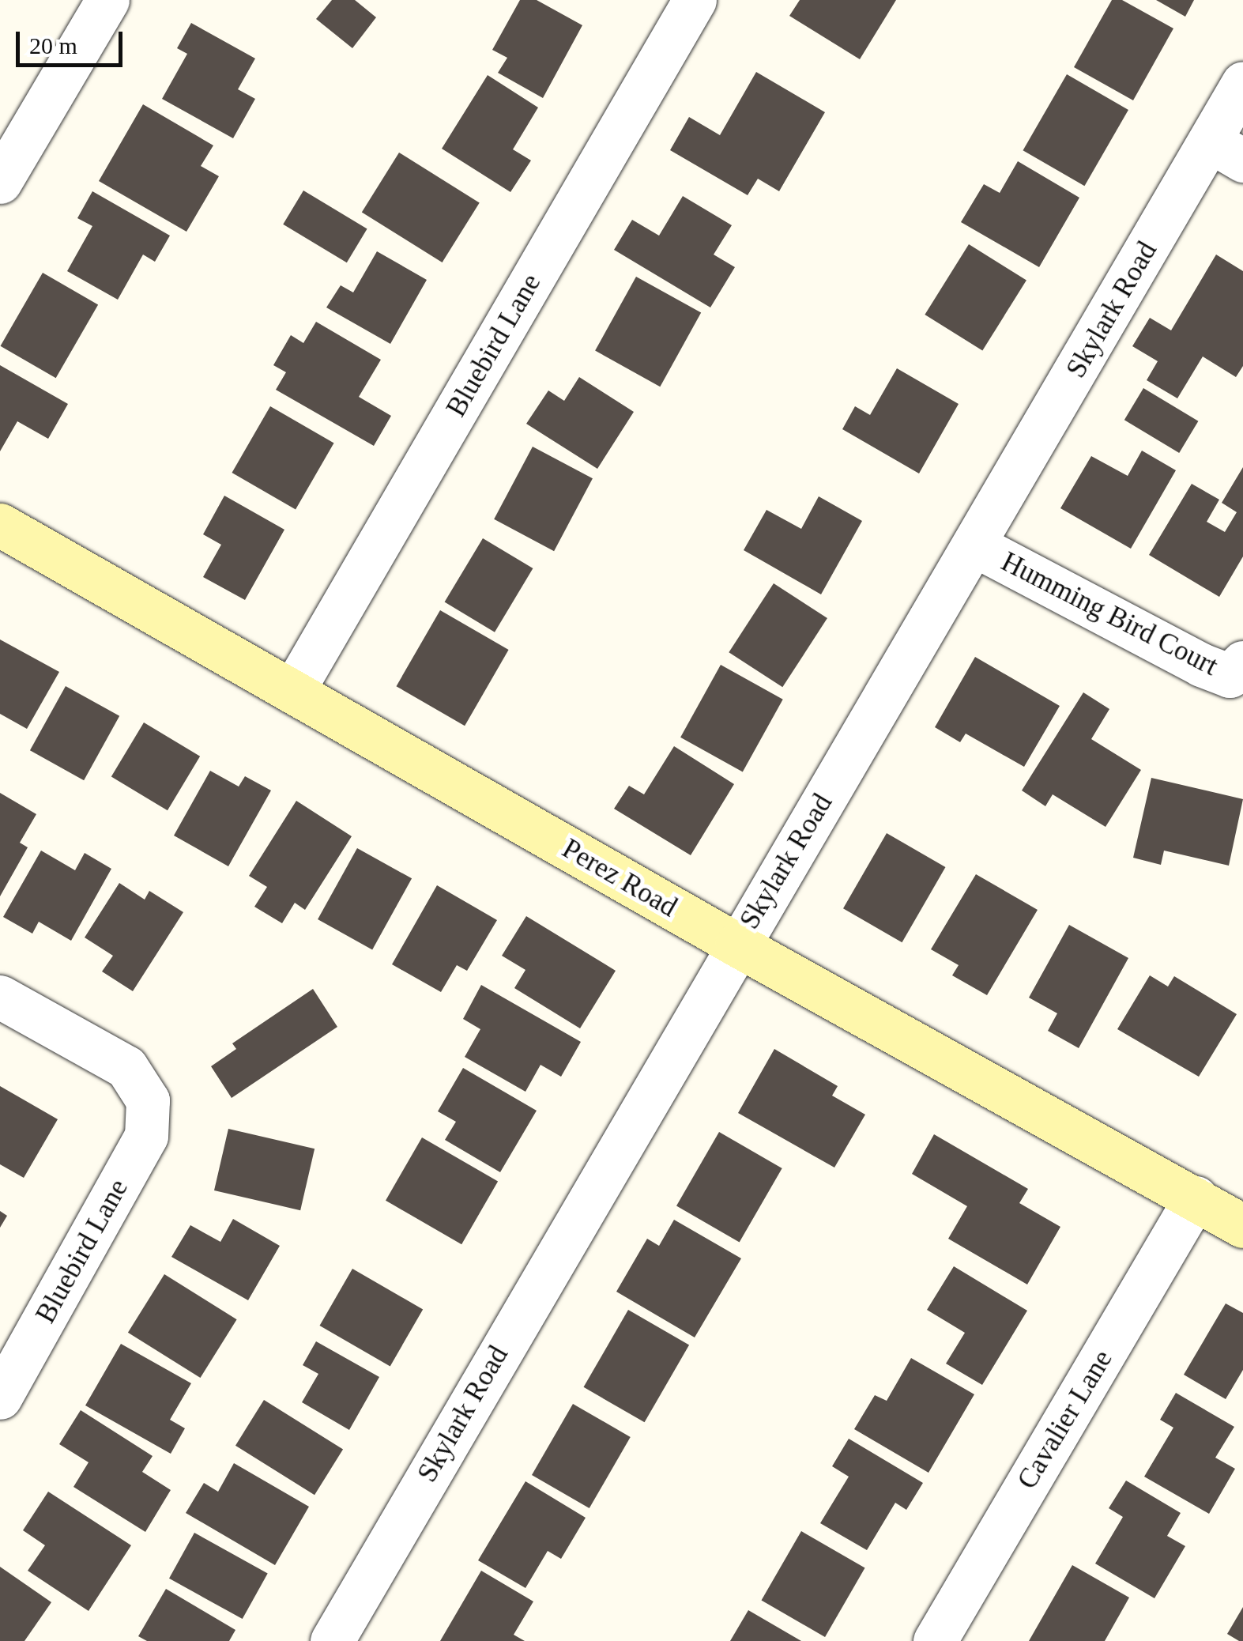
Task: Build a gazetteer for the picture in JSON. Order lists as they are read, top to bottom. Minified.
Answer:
{"streets":{"street":["Skylark Road","Bluebird Lane","Humming Bird Court","Perez Road","Cavalier Lane"]},"crossings":[["Skylark Road","Humming Bird Court"],["Skylark Road","Perez Road"],["Bluebird Lane","Perez Road"],["Perez Road","Cavalier Lane"]],"scale_bar":"20 m"}
